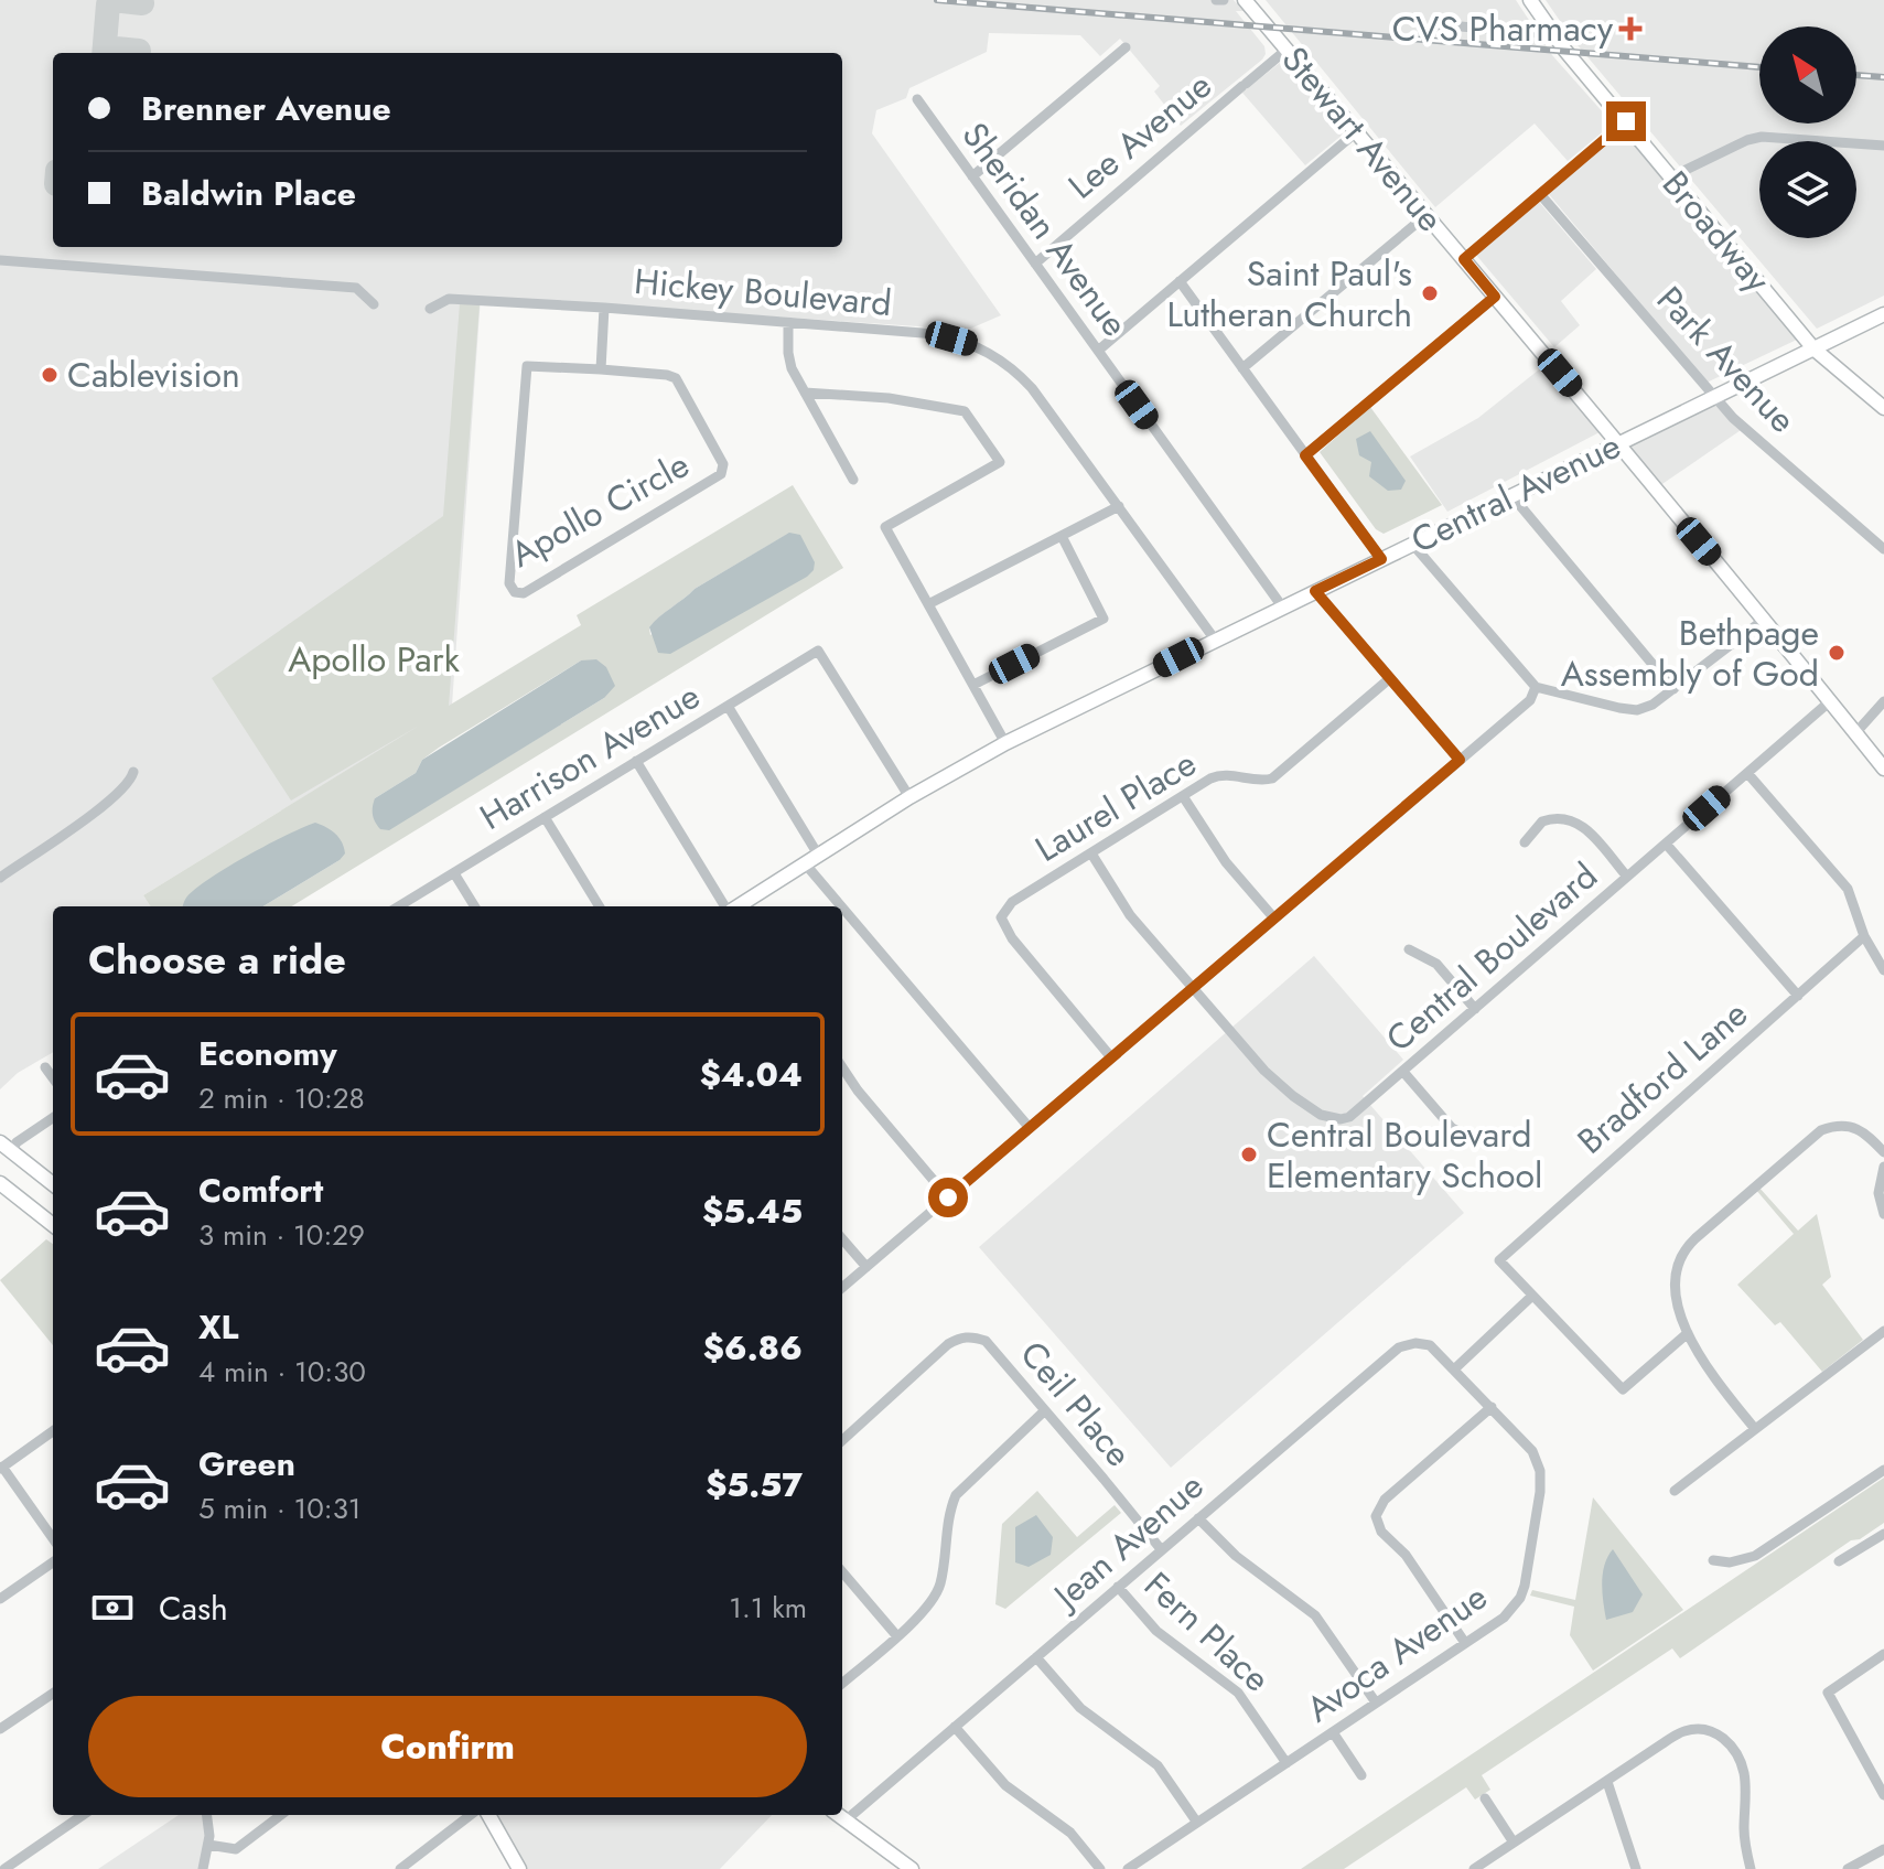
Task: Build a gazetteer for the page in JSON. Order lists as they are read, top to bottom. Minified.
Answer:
{"streets":{"main road":["Stewart Avenue","Broadway","Central Avenue"],"street":["Lee Avenue","Sheridan Avenue","Hickey Boulevard","Park Avenue","Apollo Circle","Harrison Avenue","Laurel Place","Central Boulevard","Bradford Lane","Ceil Place","Jean Avenue","Fern Place","Avoca Avenue"]},"crossings":[["Lee Avenue","Stewart Avenue"],["Lee Avenue","Sheridan Avenue"],["Stewart Avenue","Central Avenue"],["Stewart Avenue","Central Boulevard"],["Sheridan Avenue","Central Avenue"],["Broadway","Central Avenue"],["Hickey Boulevard","Central Avenue"],["Park Avenue","Central Avenue"],["Central Avenue","Harrison Avenue"],["Laurel Place","Central Boulevard"],["Ceil Place","Jean Avenue"],["Jean Avenue","Fern Place"],["Jean Avenue","Avoca Avenue"],["Fern Place","Avoca Avenue"]],"parks":["Apollo Park"],"places":{"health":["CVS Pharmacy"],"other":["Saint Paul's Lutheran Church","Cablevision","Bethpage Assembly of God","Central Boulevard Elementary School"]},"north":"top left","page":{"banner":["Brenner Avenue","Baldwin Place"],"heading":"Choose a ride","list":[{"name":"Economy","note":"2 min · 10:28","value":"$4.04"},{"name":"Comfort","note":"3 min · 10:29","value":"$5.45"},{"name":"XL","note":"4 min · 10:30","value":"$6.86"},{"name":"Green","note":"5 min · 10:31","value":"$5.57"}],"pay":["Cash","1.1 km"],"buttons":"Confirm"}}
